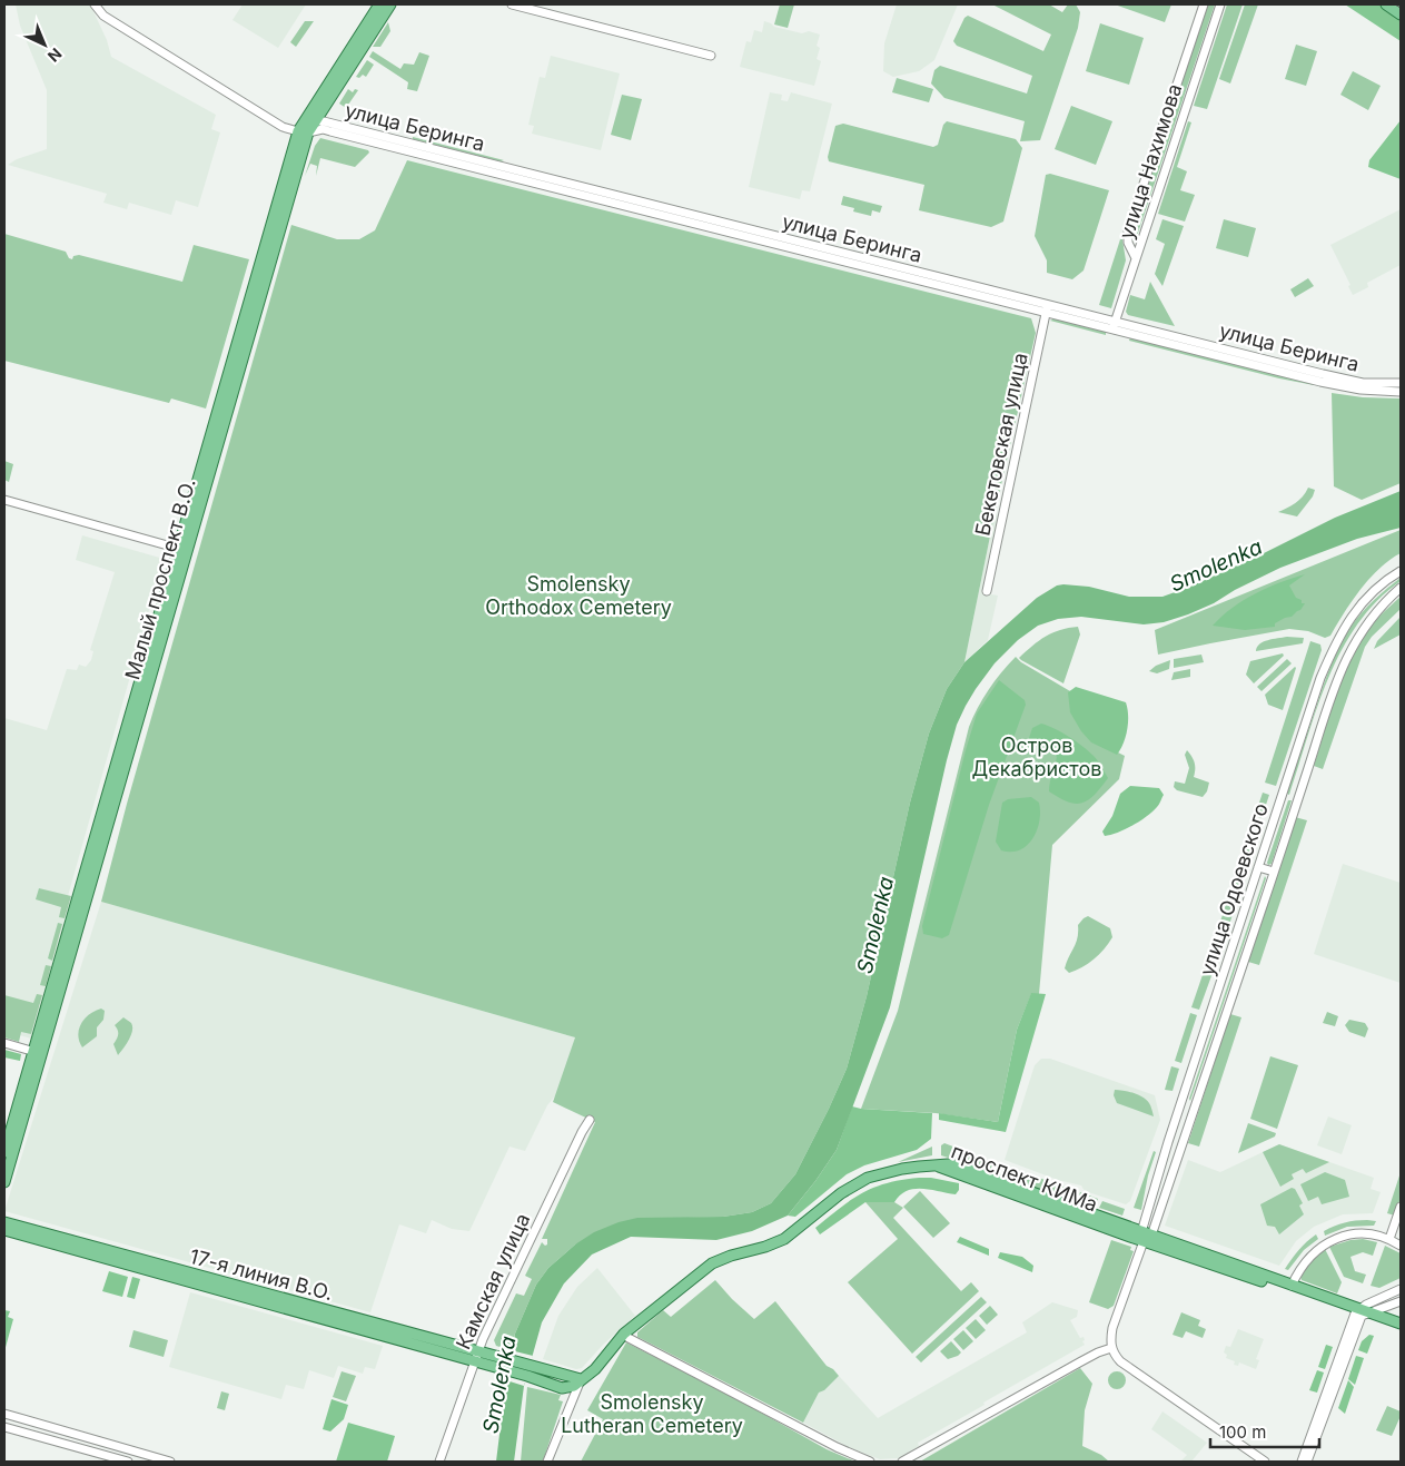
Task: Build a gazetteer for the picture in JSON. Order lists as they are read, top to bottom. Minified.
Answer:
{"streets":{"main road":["Малый проспект В.О.","проспект КИМа","17-я линия В.О."],"street":["улица Беринга","улица Нахимова","Бекетовская улица","улица Одоевского","Камская улица"]},"crossings":[["улица Беринга","улица Нахимова"],["улица Беринга","Бекетовская улица"],["улица Беринга","Малый проспект В.О."],["улица Одоевского","проспект КИМа"],["17-я линия В.О.","Камская улица"]],"water":["Smolenka"],"parks":["Smolensky Orthodox Cemetery","Остров Декабристов","Smolensky Lutheran Cemetery"],"scale_bar":"100 m","north":"bottom right"}
